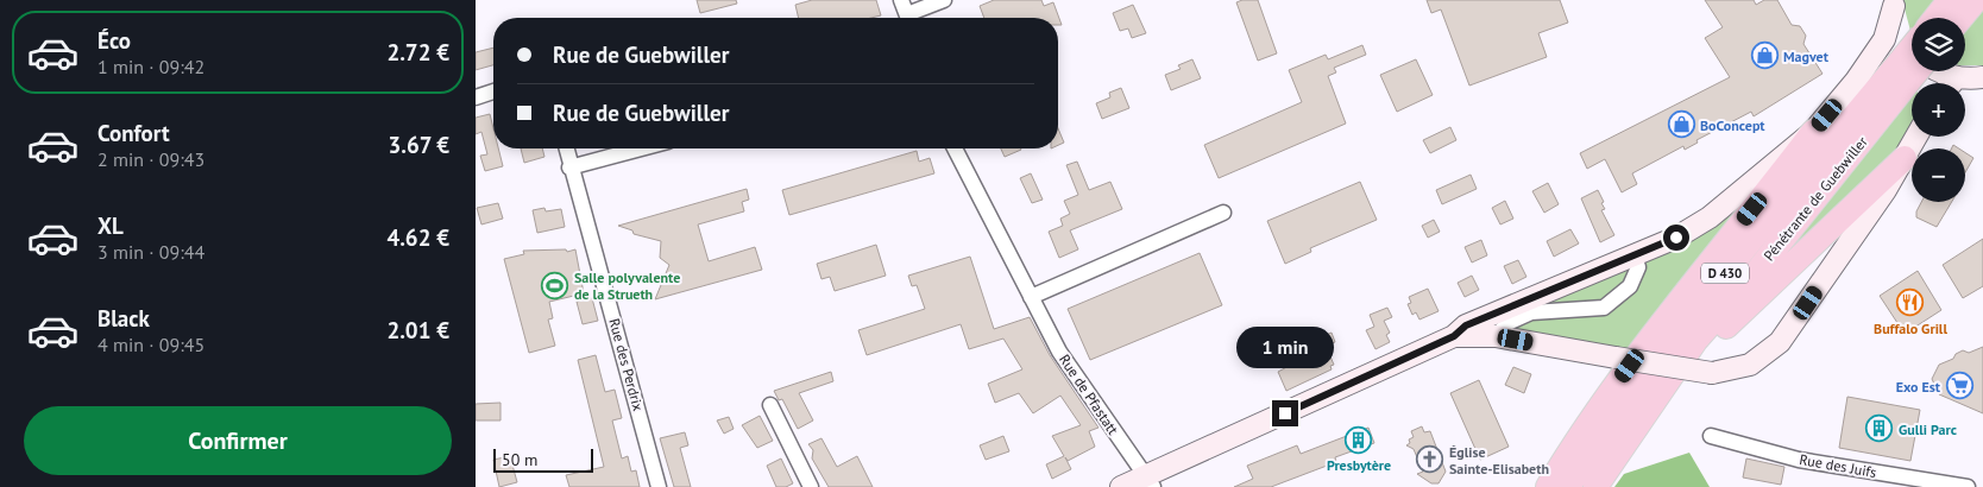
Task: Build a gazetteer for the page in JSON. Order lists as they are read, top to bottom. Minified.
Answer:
{"streets":{"highway":["Pénétrante de Guebwiller","D 430"],"street":["Rue des Perdrix","Rue de Pfastatt","Rue des Juifs"]},"crossings":[["Pénétrante de Guebwiller","D 430"]],"places":{"shop":["Magvet","BoConcept"],"sports":["Salle polyvalente de la Strueth"],"restaurant":["Buffalo Grill"],"supermarket":["Exo Est"],"building":["Gulli Parc","Presbytère"],"church":["Église Sainte-Elisabeth"]},"scale_bar":"50 m","page":{"list":[{"name":"Éco","note":"1 min · 09:42","value":"2.72 €"},{"name":"Confort","note":"2 min · 09:43","value":"3.67 €"},{"name":"XL","note":"3 min · 09:44","value":"4.62 €"},{"name":"Black","note":"4 min · 09:45","value":"2.01 €"}],"map_buttons":["+","−"],"banner":["Rue de Guebwiller","Rue de Guebwiller"],"bubble":"1 min","buttons":"Confirmer","scale":"50 m"}}
